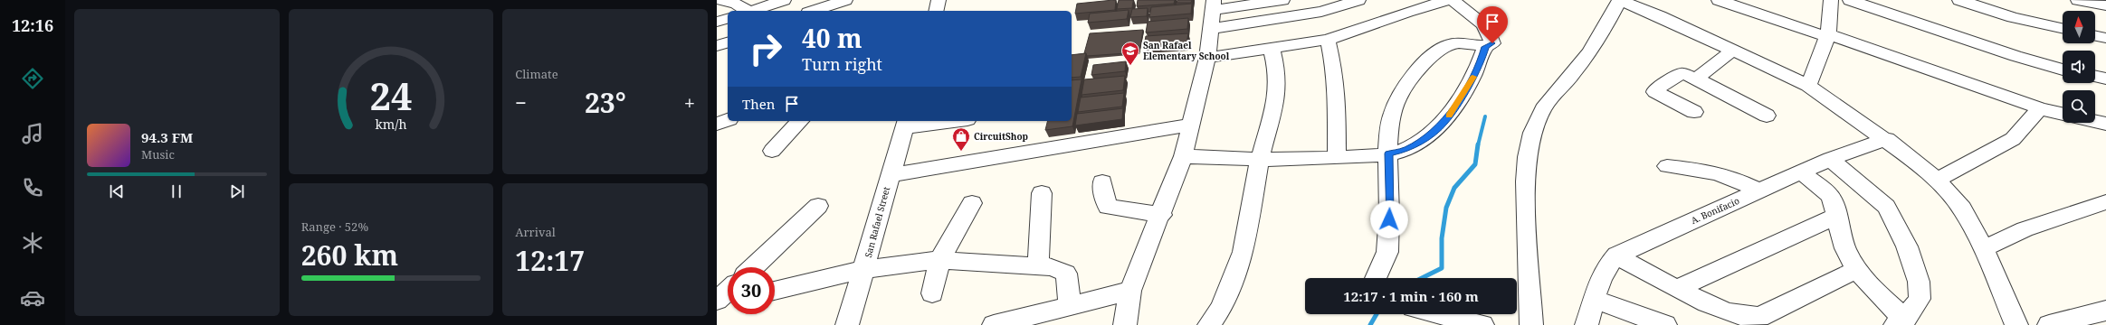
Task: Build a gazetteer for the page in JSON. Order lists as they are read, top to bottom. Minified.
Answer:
{"streets":{"street":["A. Bonifacio","San Rafael Street"]},"places":{"school or university":["San Rafael Elementary School"],"shop":["CircuitShop"]},"north":"top","page":{"tabs":"12:16","tile":["Climate",["Range · 52%","260 km"],["Arrival","12:17"]],"turn":["40 m","Turn right"],"then":"Then","heat":["−","23°","+"],"song":["94.3 FM","Music"],"limit":"30","trip":"12:17 · 1 min · 160 m","gauge":["24","km/h"]}}
